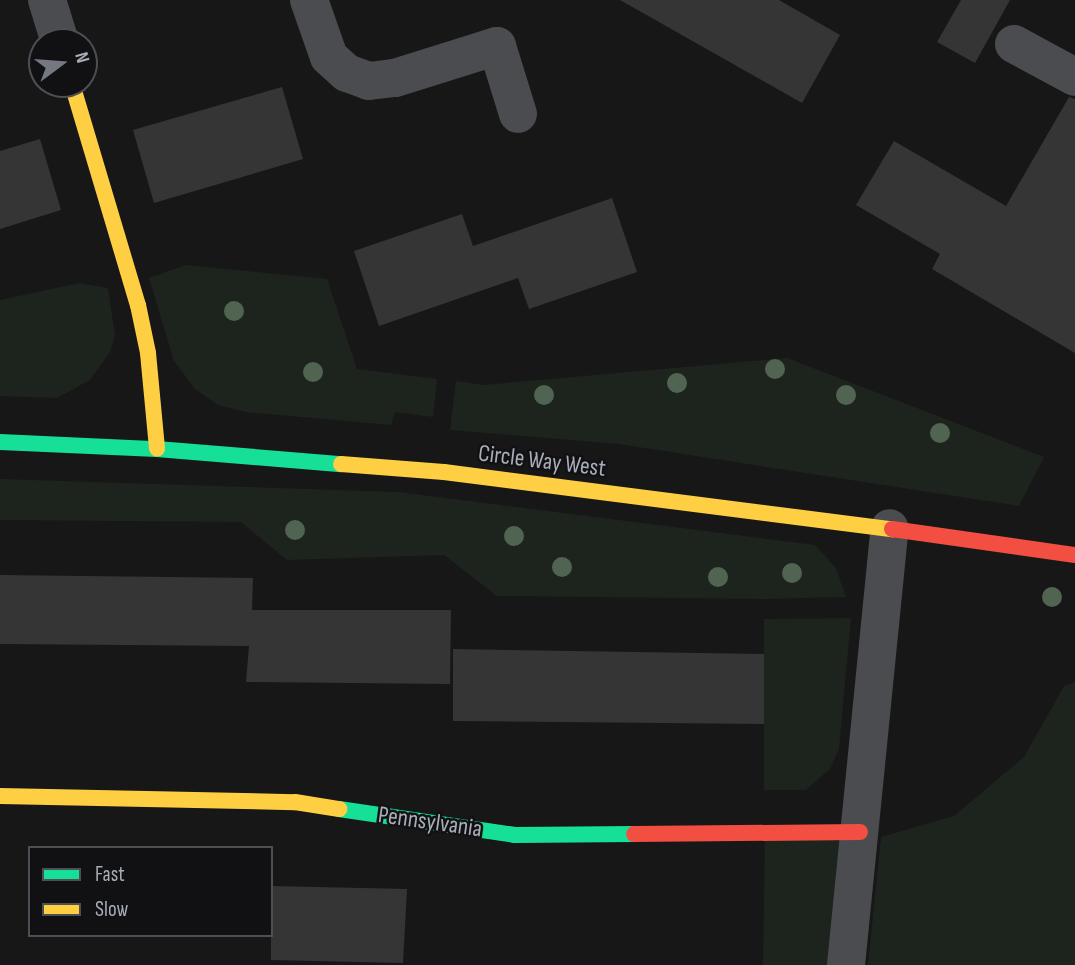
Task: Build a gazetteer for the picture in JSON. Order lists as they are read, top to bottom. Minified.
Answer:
{"streets":{"street":["Circle Way West","Pennsylvania"]},"legend":["Fast","Slow"],"north":"right"}
